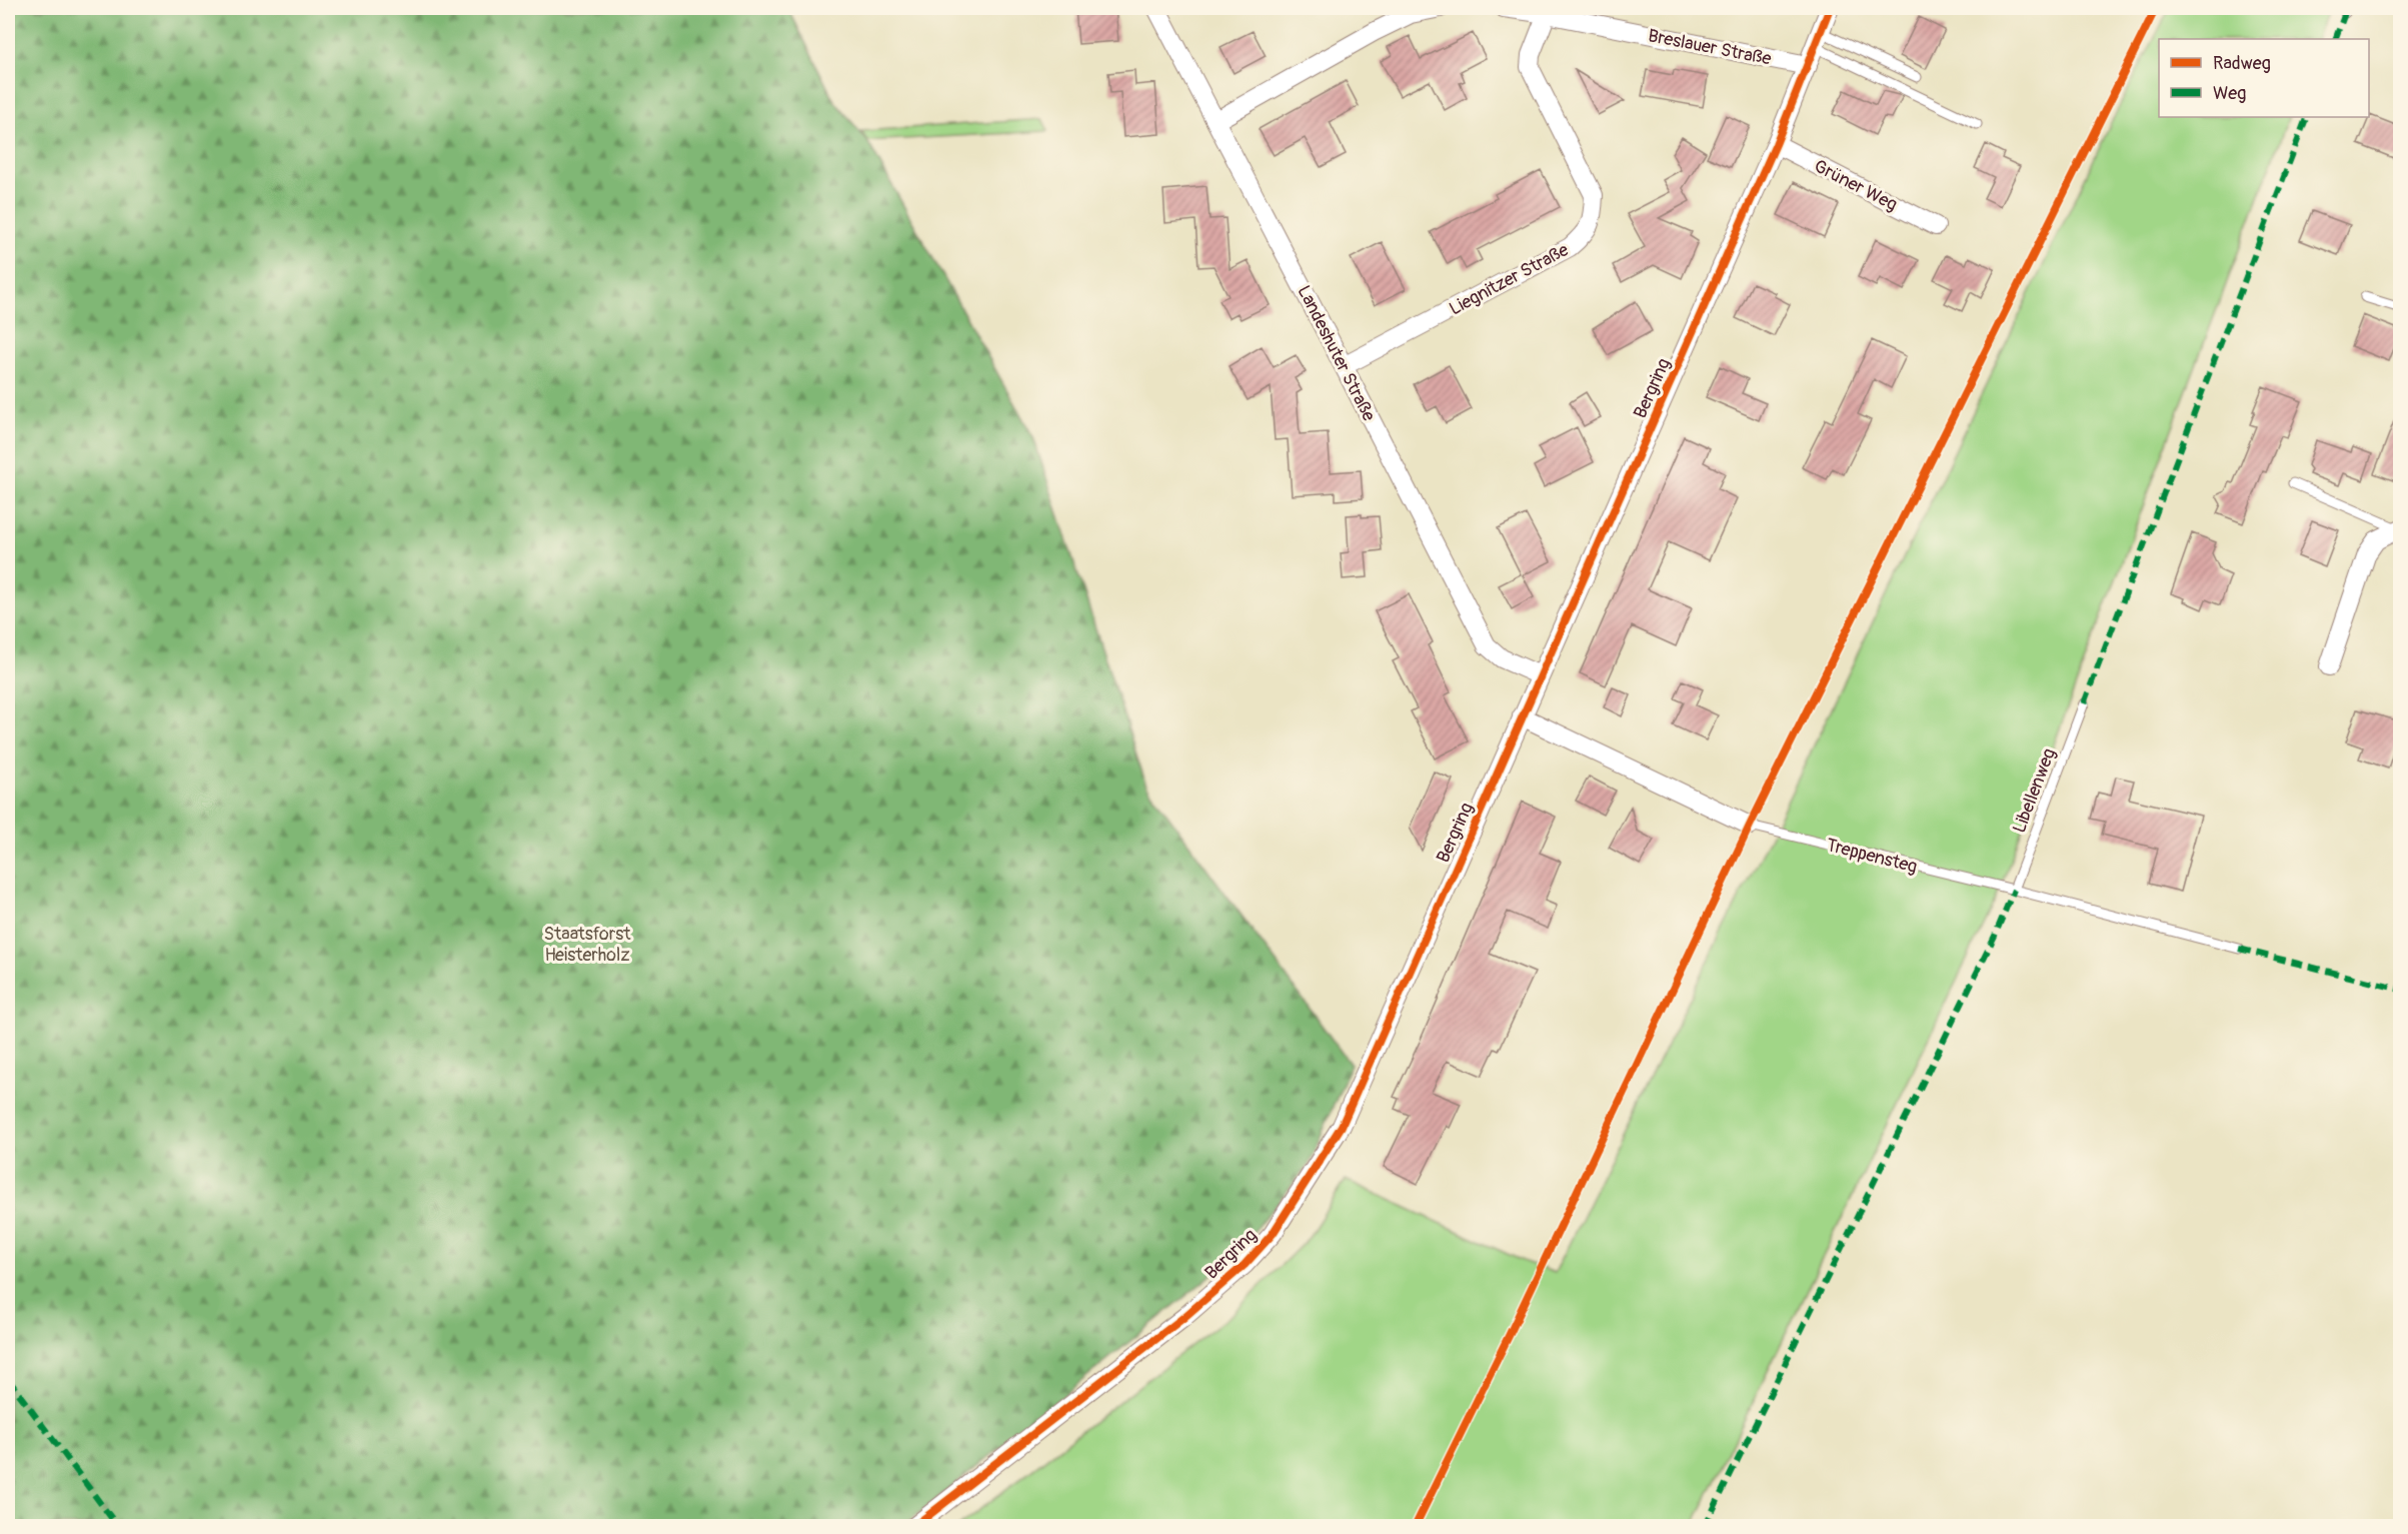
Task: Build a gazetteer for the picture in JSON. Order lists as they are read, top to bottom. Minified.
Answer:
{"streets":{"street":["Breslauer Straße","Grüner Weg","Liegnitzer Straße","Landeshuter Straße","Bergring","Treppensteg"],"lane":["Libellenweg"]},"crossings":[["Breslauer Straße","Liegnitzer Straße"],["Breslauer Straße","Bergring"],["Grüner Weg","Bergring"],["Liegnitzer Straße","Landeshuter Straße"],["Landeshuter Straße","Bergring"],["Bergring","Treppensteg"],["Libellenweg","Treppensteg"]],"parks":["Staatsforst Heisterholz"],"legend":["Radweg","Weg"]}
